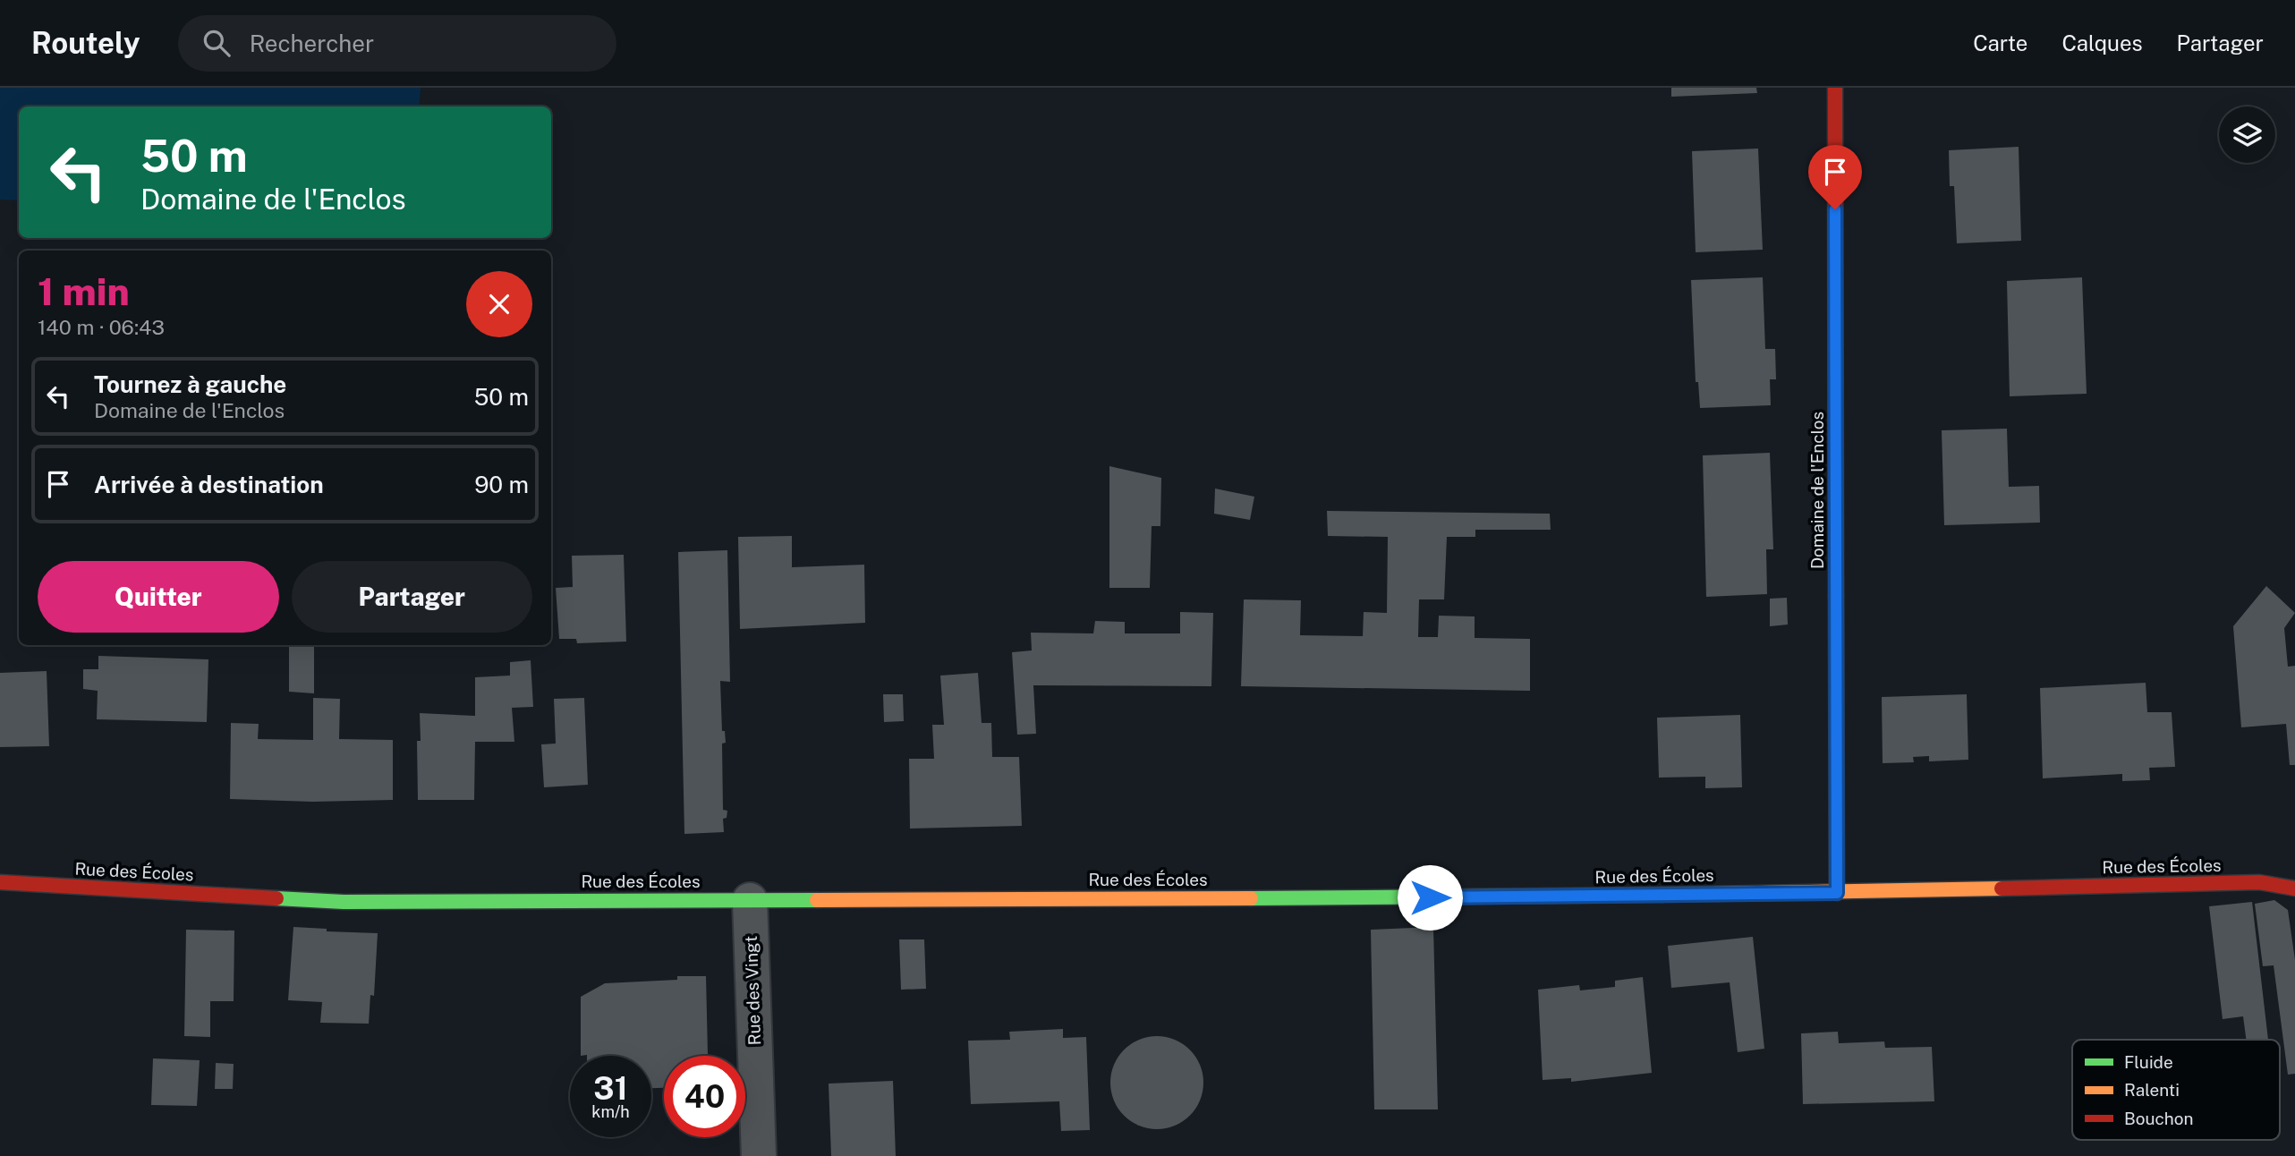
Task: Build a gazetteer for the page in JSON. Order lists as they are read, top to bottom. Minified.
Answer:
{"streets":{"street":["Domaine de l'Enclos","Rue des Écoles","Rue des Vingt"]},"crossings":[["Domaine de l'Enclos","Rue des Écoles"],["Rue des Écoles","Rue des Vingt"]],"legend":["Fluide","Ralenti","Bouchon"],"page":{"header":"Routely","search":"Rechercher","nav":["Carte","Calques","Partager"],"turn":["50 m","Domaine de l'Enclos"],"heading":["1 min","140 m · 06:43"],"list":[{"name":"Tournez à gauche","note":"Domaine de l'Enclos","value":"50 m"},{"name":"Arrivée à destination","value":"90 m"}],"buttons":["Quitter","Partager"],"speed":"31 km/h","limit":"40"}}
